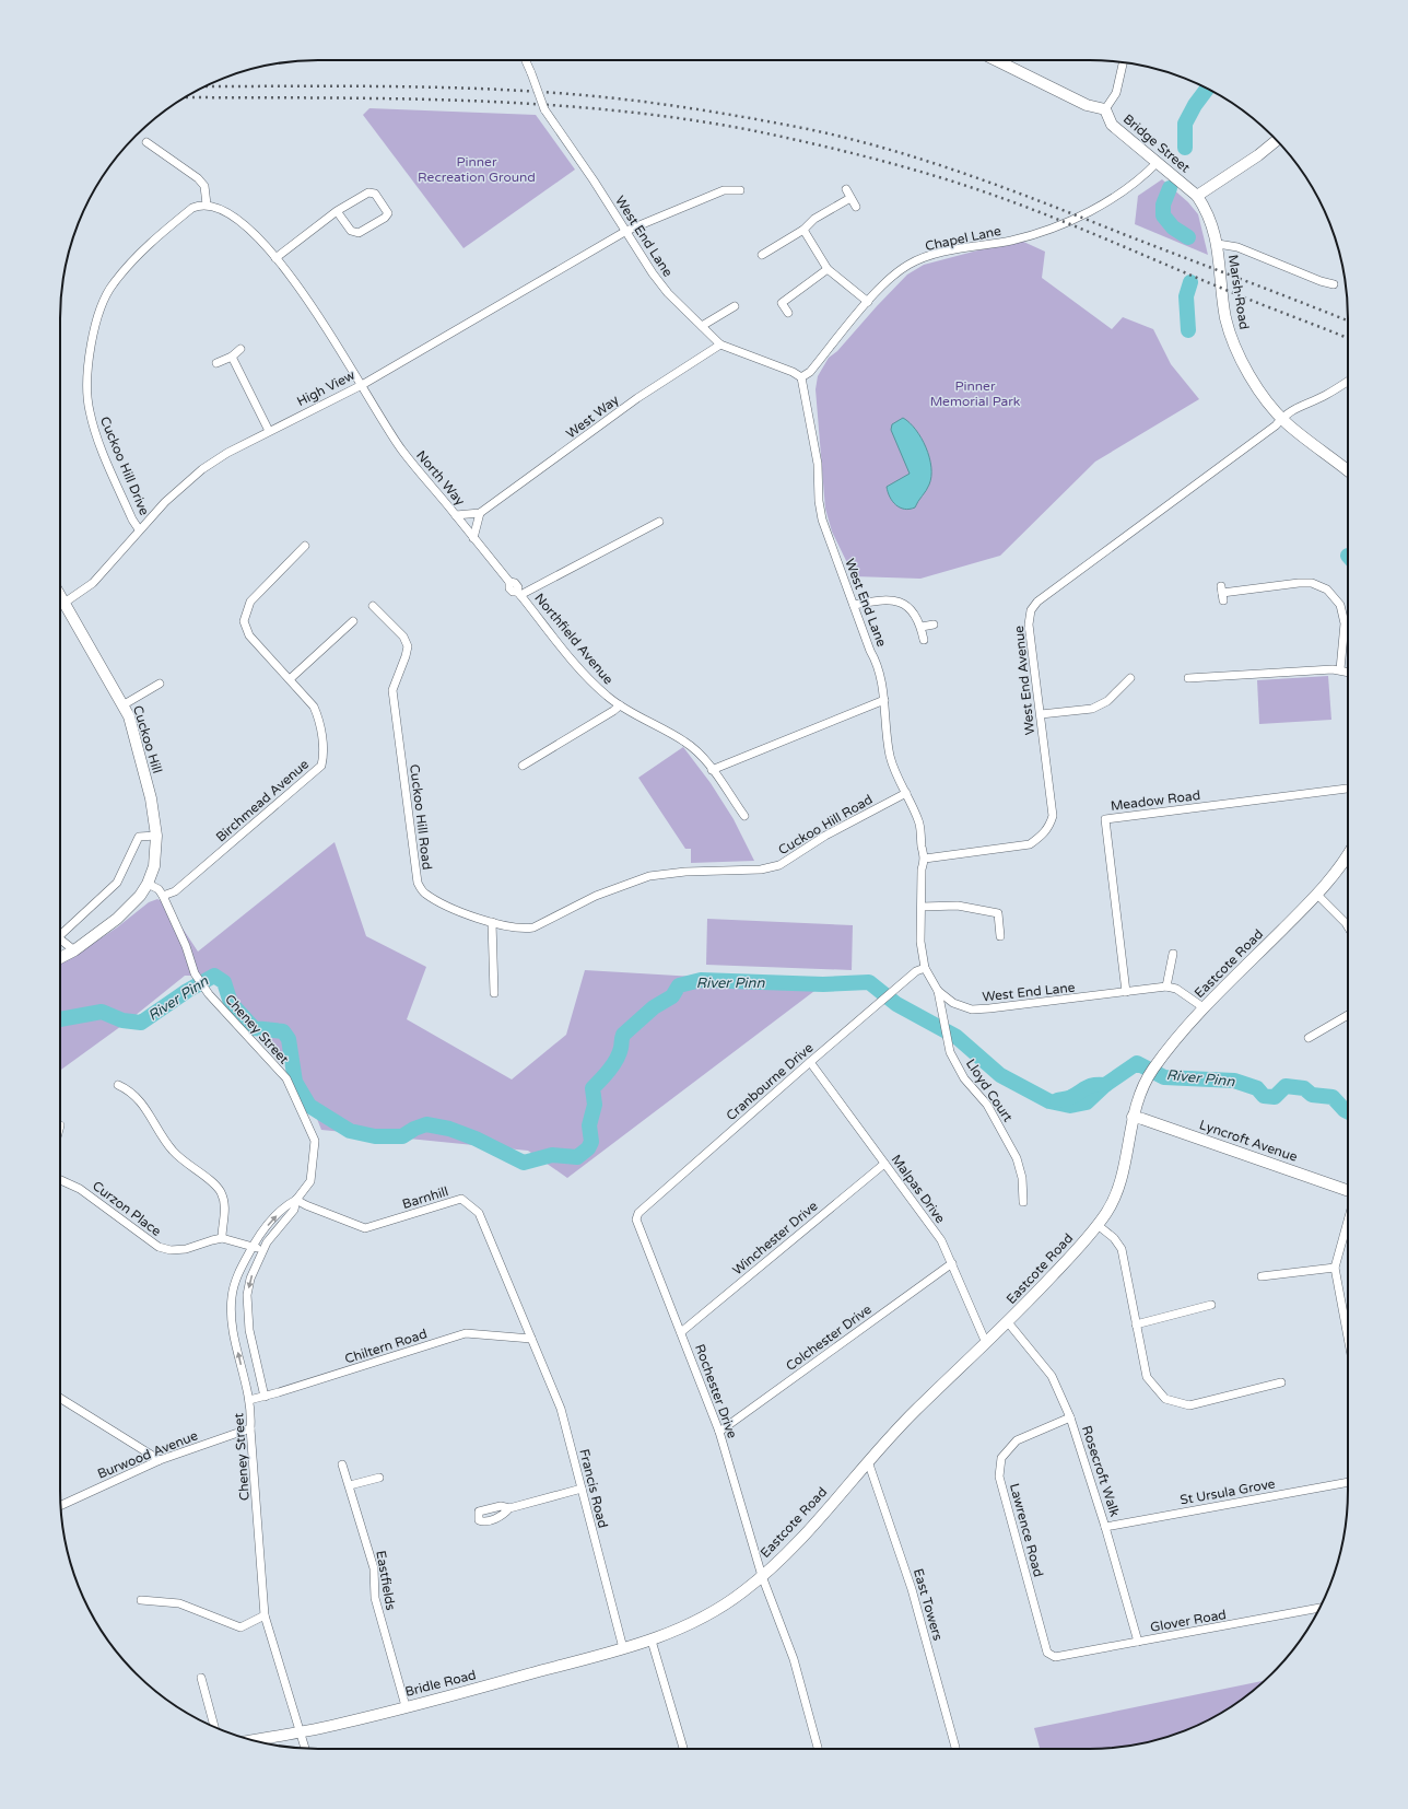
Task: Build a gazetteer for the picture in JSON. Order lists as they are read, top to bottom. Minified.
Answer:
{"streets":{"street":["Bridge Street","West End Lane","Chapel Lane","Marsh Road","High View","West Way","Cuckoo Hill Drive","North Way","Northfield Avenue","West End Avenue","Cuckoo Hill","Birchmead Avenue","Meadow Road","Cuckoo Hill Road","Eastcote Road","Cheney Street","Cranbourne Drive","Lloyd Court","Lyncroft Avenue","Malpas Drive","Barnhill","Curzon Place","Winchester Drive","Colchester Drive","Chiltern Road","Rochester Drive","Burwood Avenue","Rosecroft Walk","Francis Road","St Ursula Grove","Lawrence Road","Eastfields","East Towers","Glover Road","Bridle Road"]},"crossings":[["Bridge Street","Chapel Lane"],["Bridge Street","Marsh Road"],["West End Lane","Chapel Lane"],["West End Lane","High View"],["West End Lane","West Way"],["West End Lane","West End Avenue"],["West End Lane","Meadow Road"],["West End Lane","Cuckoo Hill Road"],["West End Lane","Cranbourne Drive"],["West End Lane","Lloyd Court"],["Marsh Road","West End Avenue"],["High View","Cuckoo Hill Drive"],["High View","North Way"],["High View","Cuckoo Hill"],["North Way","Northfield Avenue"],["Cuckoo Hill","Cheney Street"],["Birchmead Avenue","Cheney Street"],["Eastcote Road","Lyncroft Avenue"],["Eastcote Road","Malpas Drive"],["Eastcote Road","Rochester Drive"],["Eastcote Road","Rosecroft Walk"],["Eastcote Road","East Towers"],["Eastcote Road","Bridle Road"],["Cheney Street","Barnhill"],["Cheney Street","Curzon Place"],["Cheney Street","Chiltern Road"],["Cheney Street","Burwood Avenue"],["Cheney Street","Bridle Road"],["Cranbourne Drive","Malpas Drive"],["Cranbourne Drive","Rochester Drive"],["Malpas Drive","Winchester Drive"],["Malpas Drive","Colchester Drive"],["Barnhill","Chiltern Road"],["Barnhill","Francis Road"],["Winchester Drive","Rochester Drive"],["Colchester Drive","Rochester Drive"],["Chiltern Road","Francis Road"],["Rosecroft Walk","St Ursula Grove"],["Rosecroft Walk","Lawrence Road"],["Rosecroft Walk","Glover Road"],["Francis Road","Bridle Road"],["Lawrence Road","Glover Road"],["Eastfields","Bridle Road"]],"water":["River Pinn"],"parks":["Pinner Recreation Ground","Pinner Memorial Park"]}
